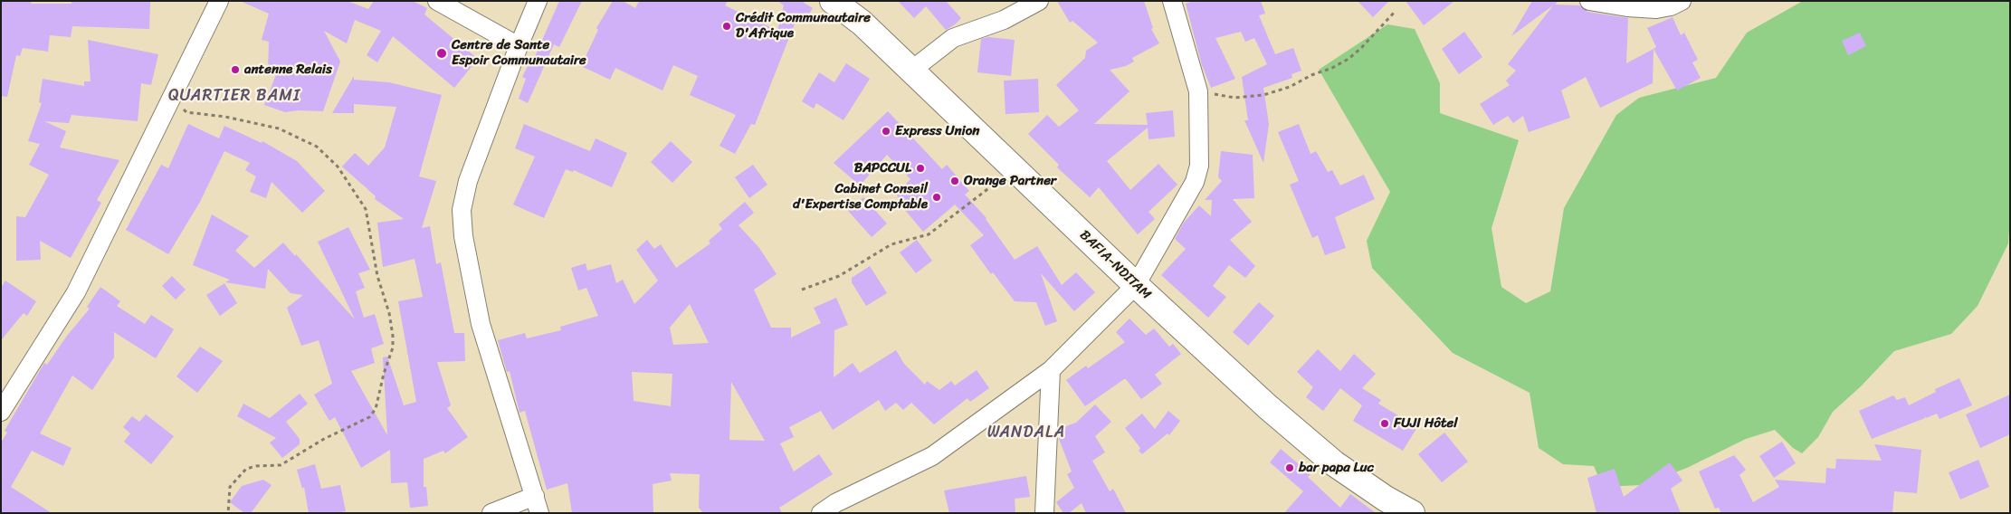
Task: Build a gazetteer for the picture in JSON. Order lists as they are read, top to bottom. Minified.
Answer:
{"streets":{"main road":["BAFIA-NDITAM"]},"districts":["QUARTIER BAMI","WANDALA"],"places":["Crédit Communautaire D'Afrique","Centre de Sante Espoir Communautaire","antenne Relais","Express Union","BAPCCUL","Orange Partner","Cabinet Conseil d'Expertise Comptable","FUJI Hôtel","bar papa Luc"]}
